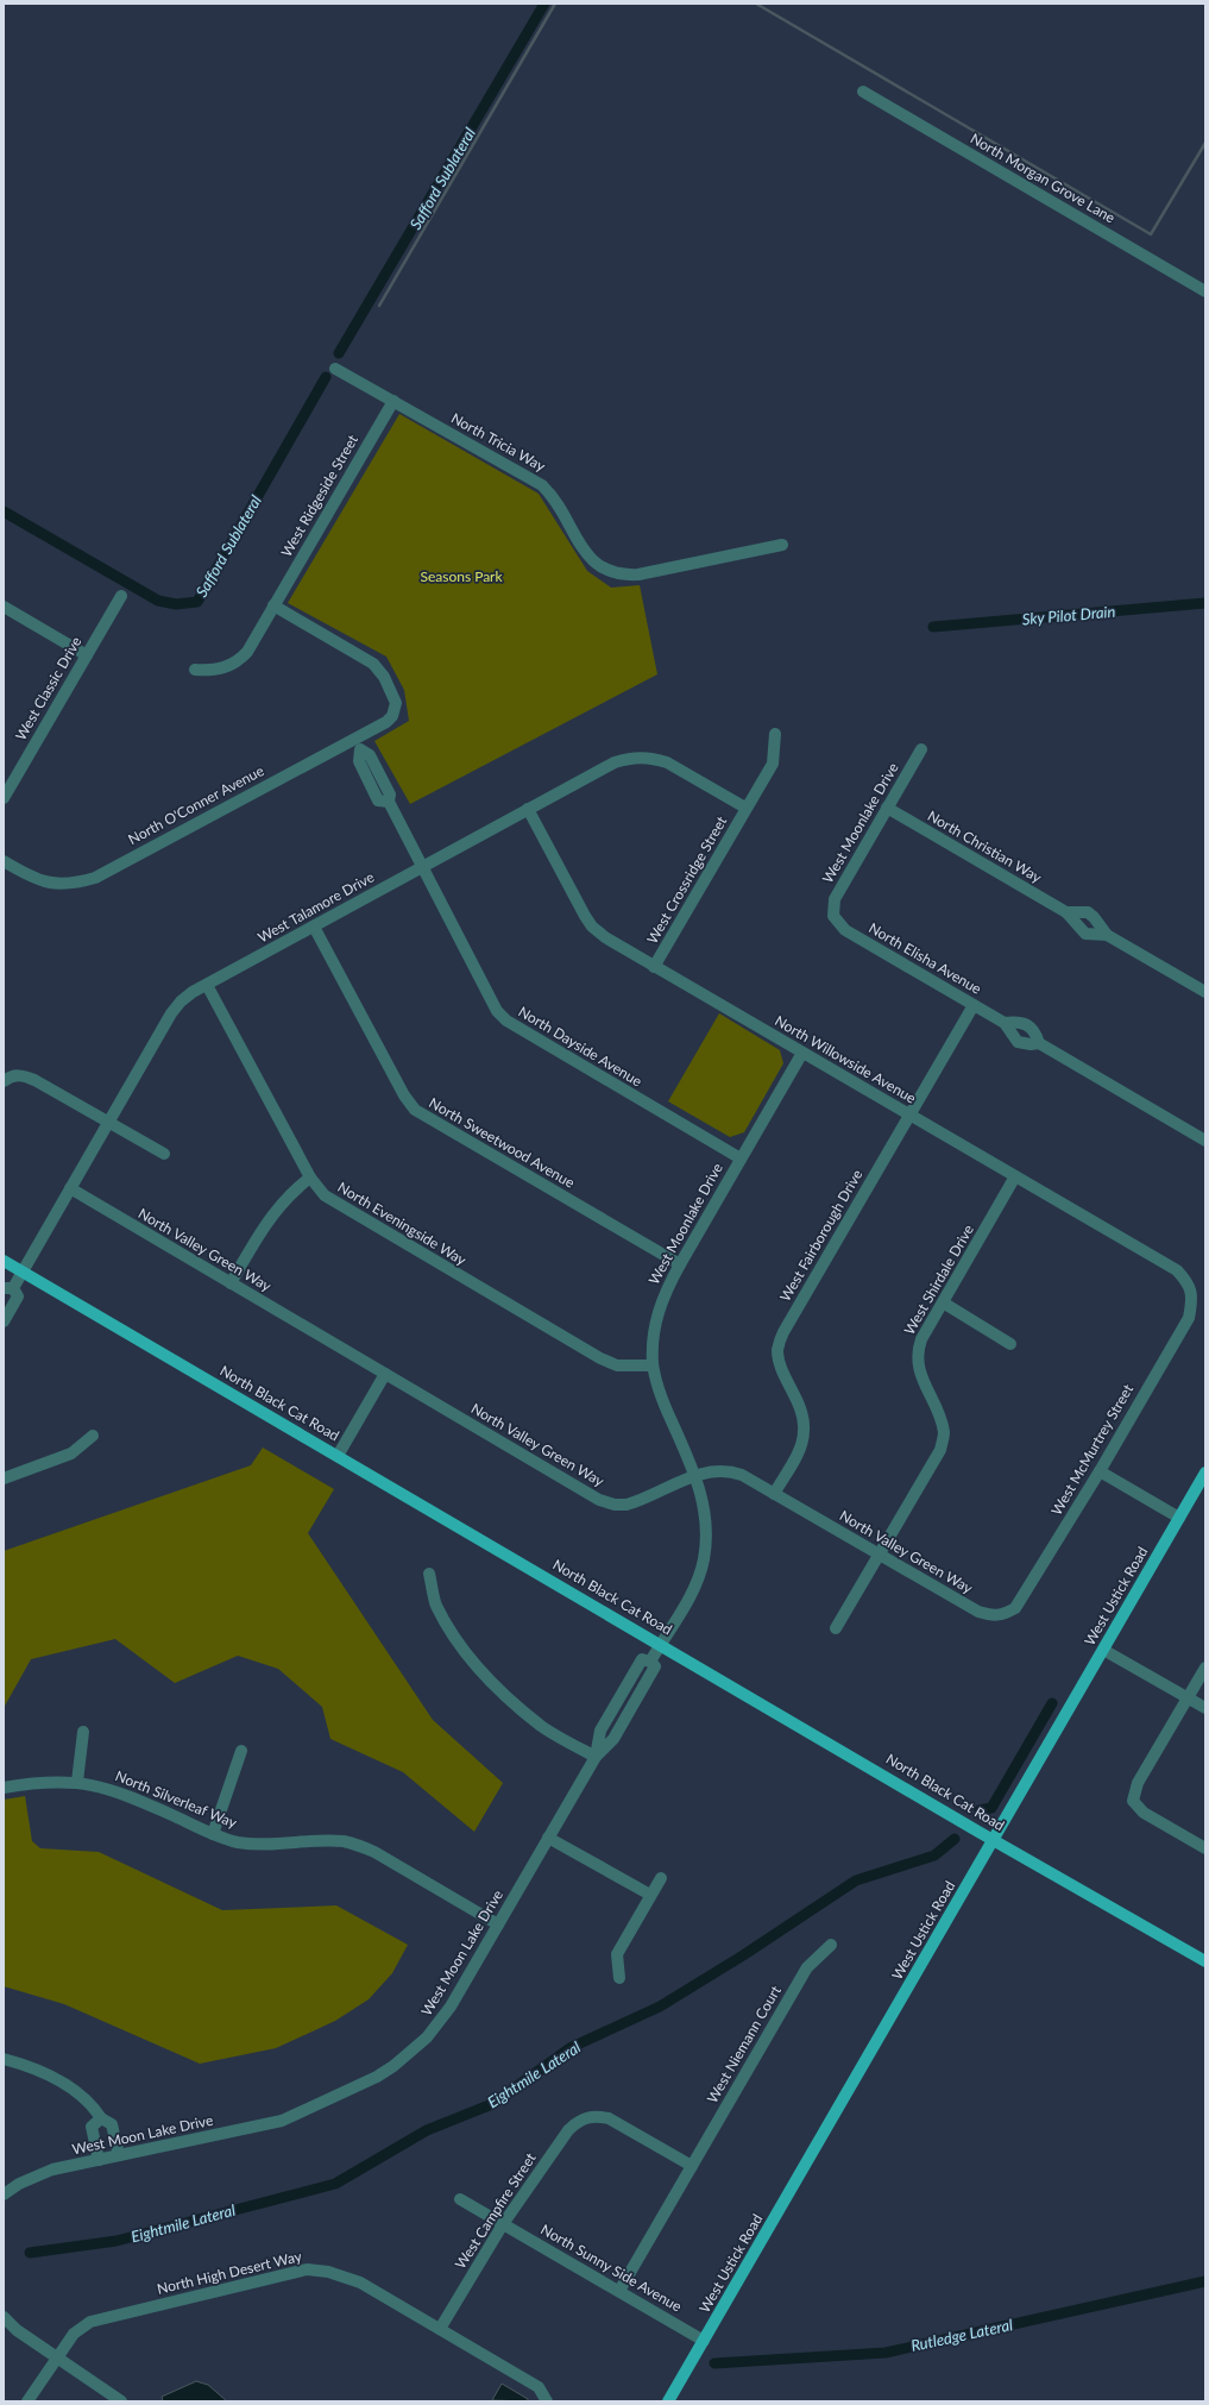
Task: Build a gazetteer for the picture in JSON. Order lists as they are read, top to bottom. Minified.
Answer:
{"streets":{"main road":["North Black Cat Road","West Ustick Road"],"street":["North Morgan Grove Lane","North Tricia Way","West Ridgeside Street","West Classic Drive","North O'Conner Avenue","West Moonlake Drive","North Christian Way","West Crossridge Street","West Talamore Drive","North Elisha Avenue","North Dayside Avenue","North Willowside Avenue","North Sweetwood Avenue","North Eveningside Way","West Fairborough Drive","North Valley Green Way","West Shirdale Drive","West McMurtrey Street","North Silverleaf Way","West Moon Lake Drive","West Niemann Court","West Campfire Street","North Sunny Side Avenue","North High Desert Way"]},"crossings":[["North Tricia Way","West Ridgeside Street"],["West Ridgeside Street","North O'Conner Avenue"],["North O'Conner Avenue","North Dayside Avenue"],["West Moonlake Drive","North Christian Way"],["West Moonlake Drive","North Elisha Avenue"],["West Moonlake Drive","North Dayside Avenue"],["West Moonlake Drive","North Willowside Avenue"],["West Moonlake Drive","North Sweetwood Avenue"],["West Moonlake Drive","North Eveningside Way"],["West Moonlake Drive","North Valley Green Way"],["West Moonlake Drive","North Black Cat Road"],["West Moonlake Drive","West Moon Lake Drive"],["West Crossridge Street","West Talamore Drive"],["West Crossridge Street","North Willowside Avenue"],["West Talamore Drive","North Dayside Avenue"],["West Talamore Drive","North Willowside Avenue"],["West Talamore Drive","North Sweetwood Avenue"],["West Talamore Drive","North Eveningside Way"],["West Talamore Drive","North Valley Green Way"],["West Talamore Drive","North Black Cat Road"],["North Elisha Avenue","West Fairborough Drive"],["North Willowside Avenue","West Fairborough Drive"],["North Willowside Avenue","West Shirdale Drive"],["North Willowside Avenue","West McMurtrey Street"],["West Fairborough Drive","North Valley Green Way"],["North Valley Green Way","West Shirdale Drive"],["North Valley Green Way","West McMurtrey Street"],["North Black Cat Road","West Ustick Road"],["West Ustick Road","North Sunny Side Avenue"],["North Silverleaf Way","West Moon Lake Drive"],["West Niemann Court","West Campfire Street"],["West Niemann Court","North Sunny Side Avenue"],["West Campfire Street","North Sunny Side Avenue"],["West Campfire Street","North High Desert Way"]],"water":["Safford Sublateral","Sky Pilot Drain","Eightmile Lateral","Rutledge Lateral"],"parks":["Seasons Park"]}
